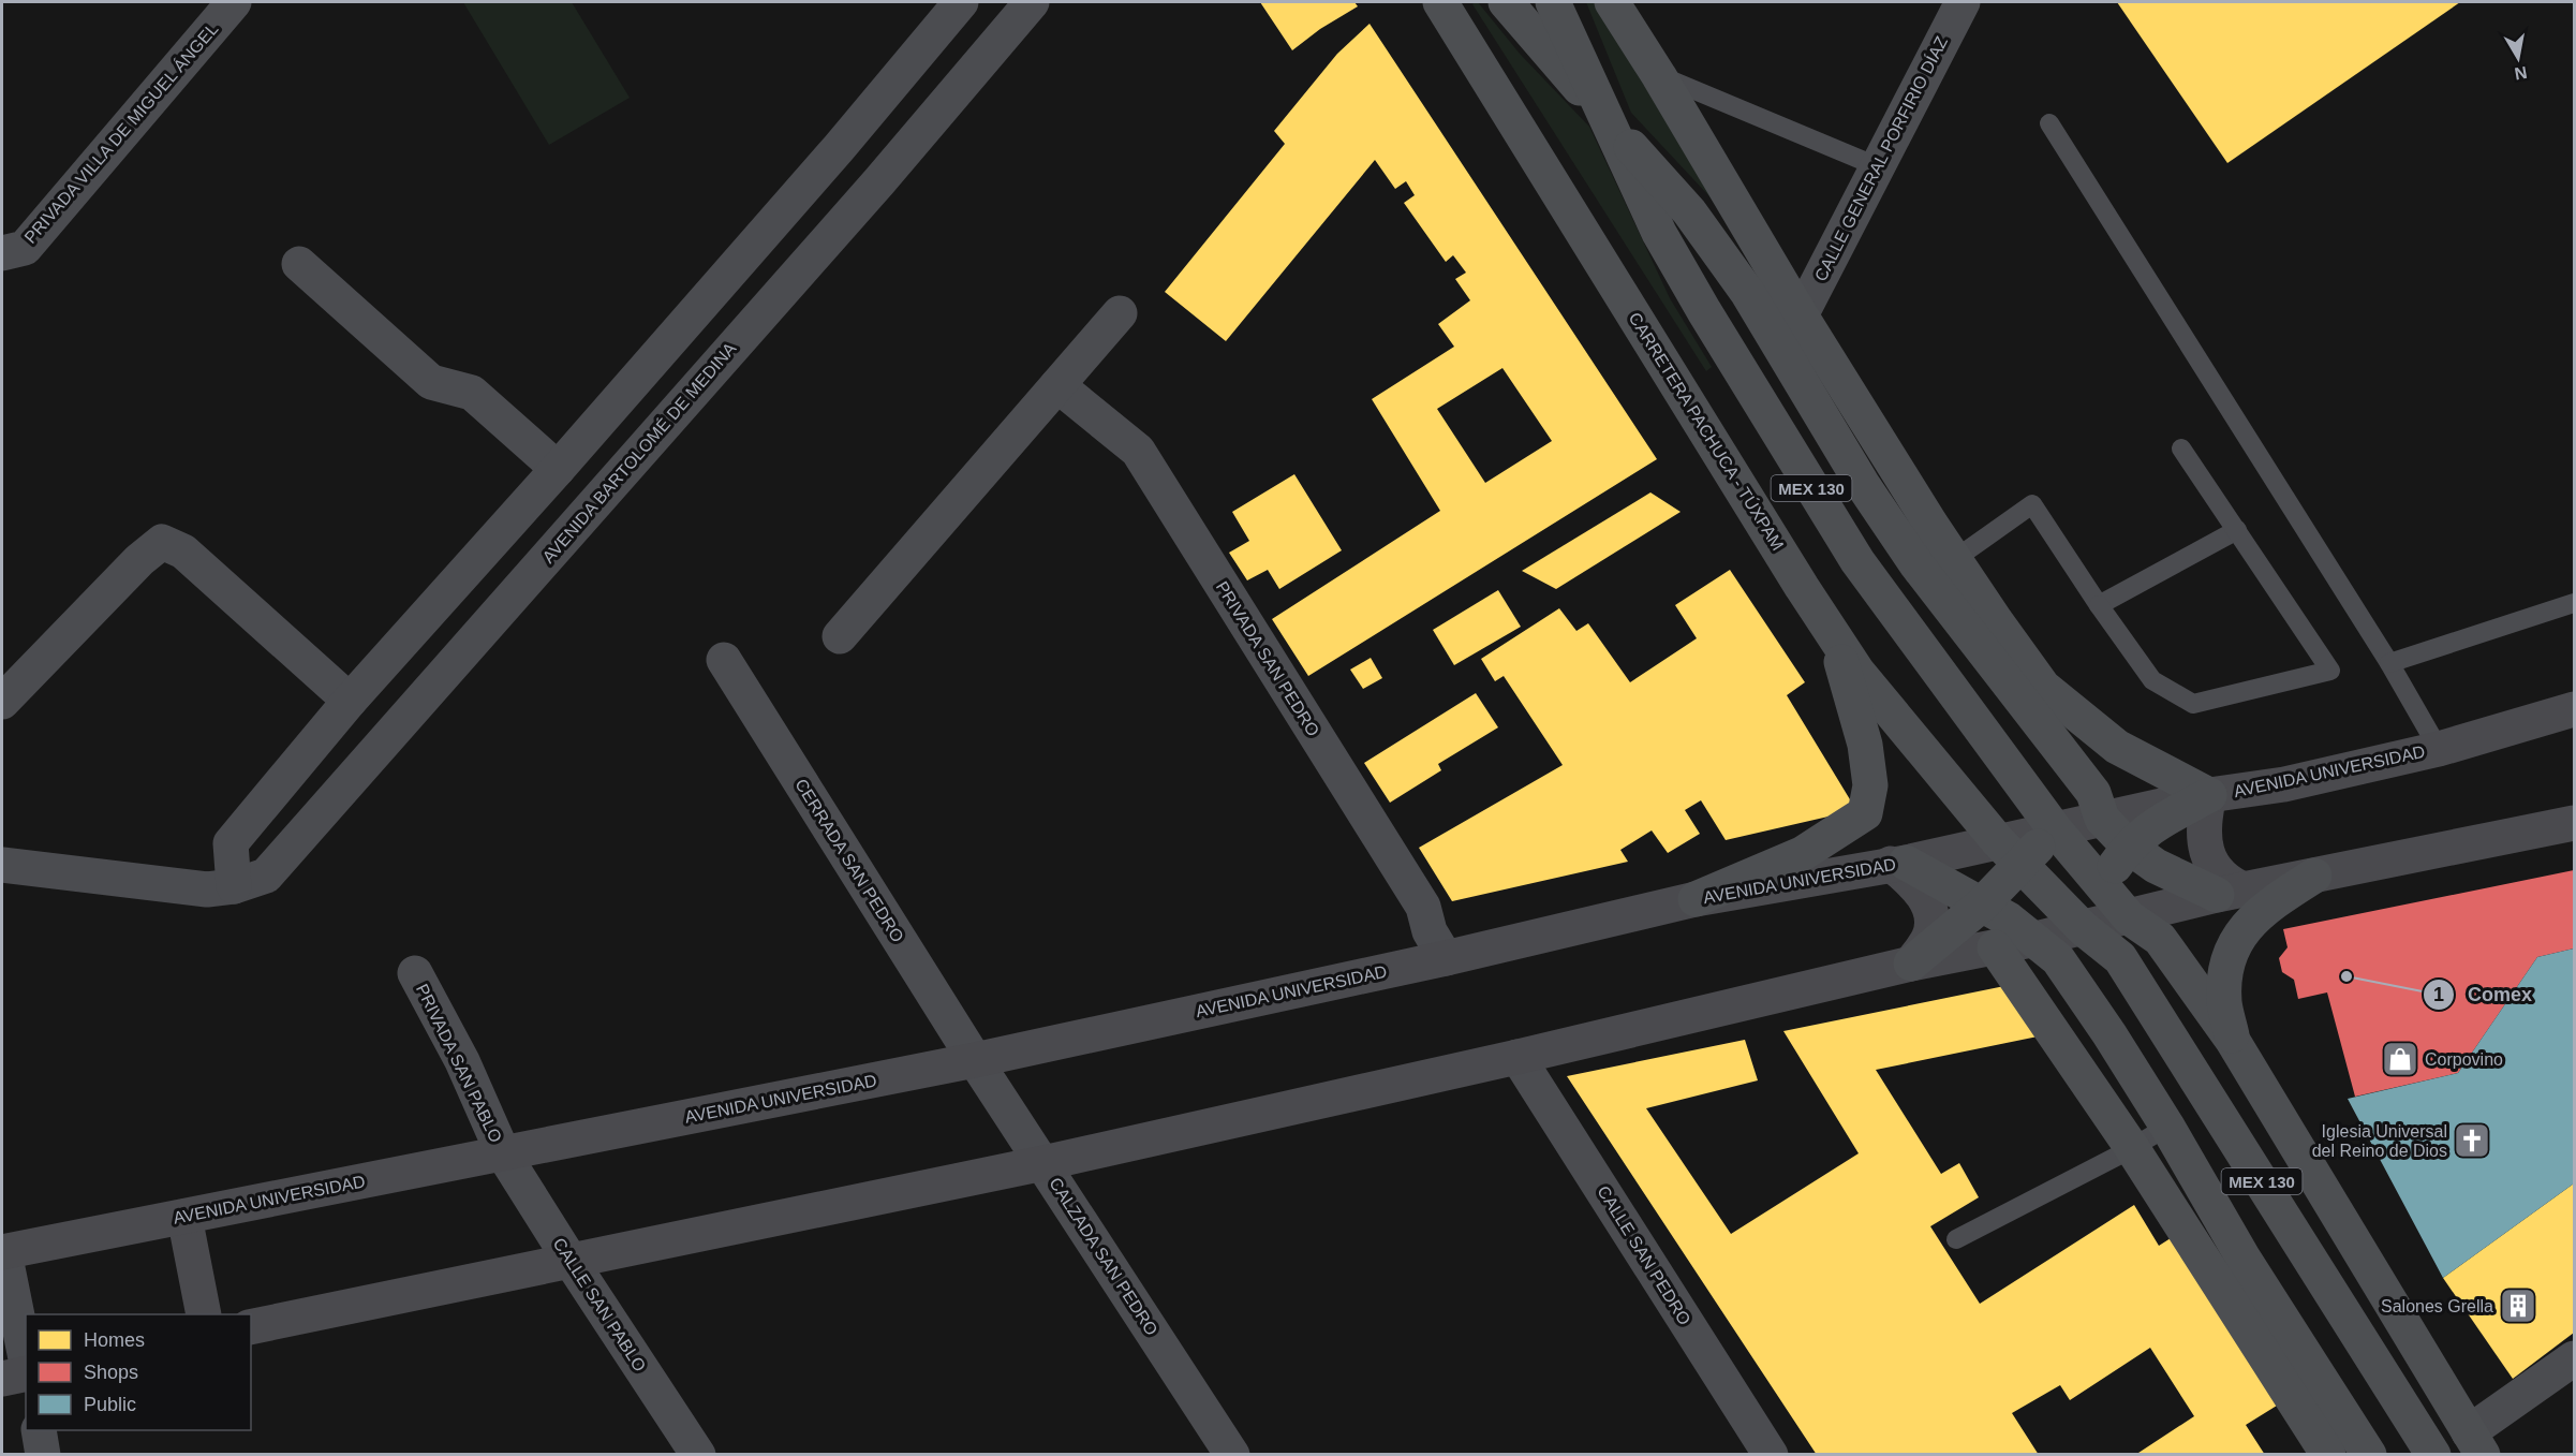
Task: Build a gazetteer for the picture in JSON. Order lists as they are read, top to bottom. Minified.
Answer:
{"streets":{"main road":["CARRETERA PACHUCA - TÚXPAM","MEX 130","AVENIDA UNIVERSIDAD"],"street":["PRIVADA VILLA DE MIGUEL ÁNGEL","CALLE GENERAL PORFIRIO DÍAZ","AVENIDA BARTOLOMÉ DE MEDINA","PRIVADA SAN PEDRO","CERRADA SAN PEDRO","PRIVADA SAN PABLO","CALLE SAN PEDRO","CALZADA SAN PEDRO","CALLE SAN PABLO"]},"crossings":[["CARRETERA PACHUCA - TÚXPAM","MEX 130"],["CARRETERA PACHUCA - TÚXPAM","AVENIDA UNIVERSIDAD"],["MEX 130","AVENIDA UNIVERSIDAD"],["PRIVADA SAN PEDRO","AVENIDA UNIVERSIDAD"],["AVENIDA UNIVERSIDAD","CERRADA SAN PEDRO"],["AVENIDA UNIVERSIDAD","PRIVADA SAN PABLO"],["AVENIDA UNIVERSIDAD","CALZADA SAN PEDRO"],["AVENIDA UNIVERSIDAD","CALLE SAN PABLO"],["CERRADA SAN PEDRO","CALZADA SAN PEDRO"],["PRIVADA SAN PABLO","CALLE SAN PABLO"]],"places":{"other":["Comex"],"shop":["Corpovino"],"church":["Iglesia Universal del Reino de Dios"],"building":["Salones Grella"]},"legend":["Homes","Shops","Public"],"north":"bottom"}
